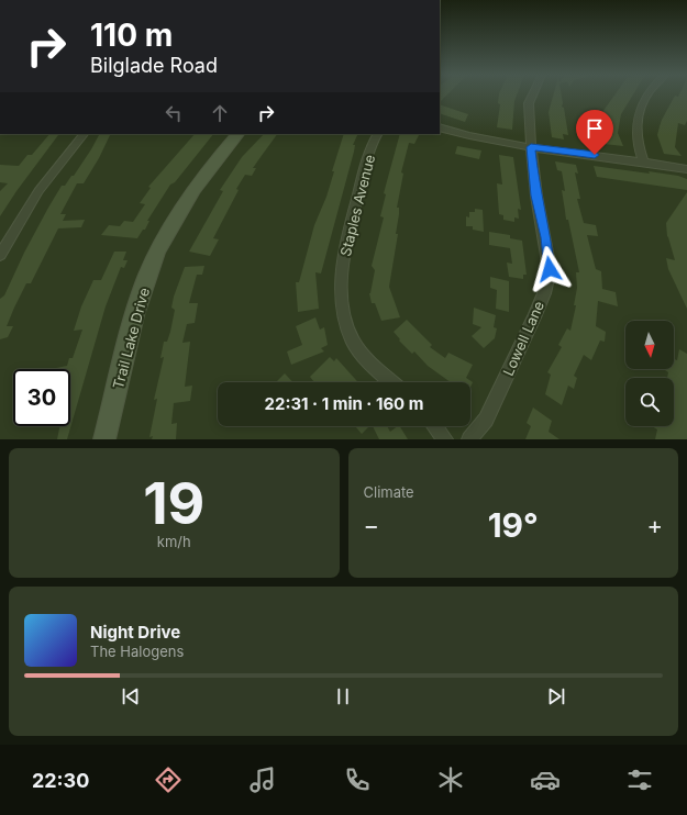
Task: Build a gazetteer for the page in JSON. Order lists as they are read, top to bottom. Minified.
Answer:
{"streets":{"street":["Staples Avenue","Trail Lake Drive","Lowell Lane"]},"north":"bottom","page":{"turn":["110 m","Bilglade Road"],"limit":"30","trip":"22:31 · 1 min · 160 m","tile":[["19","km/h"],"Climate"],"heat":["−","19°","+"],"song":["Night Drive","The Halogens"],"tabs":"22:30"}}
